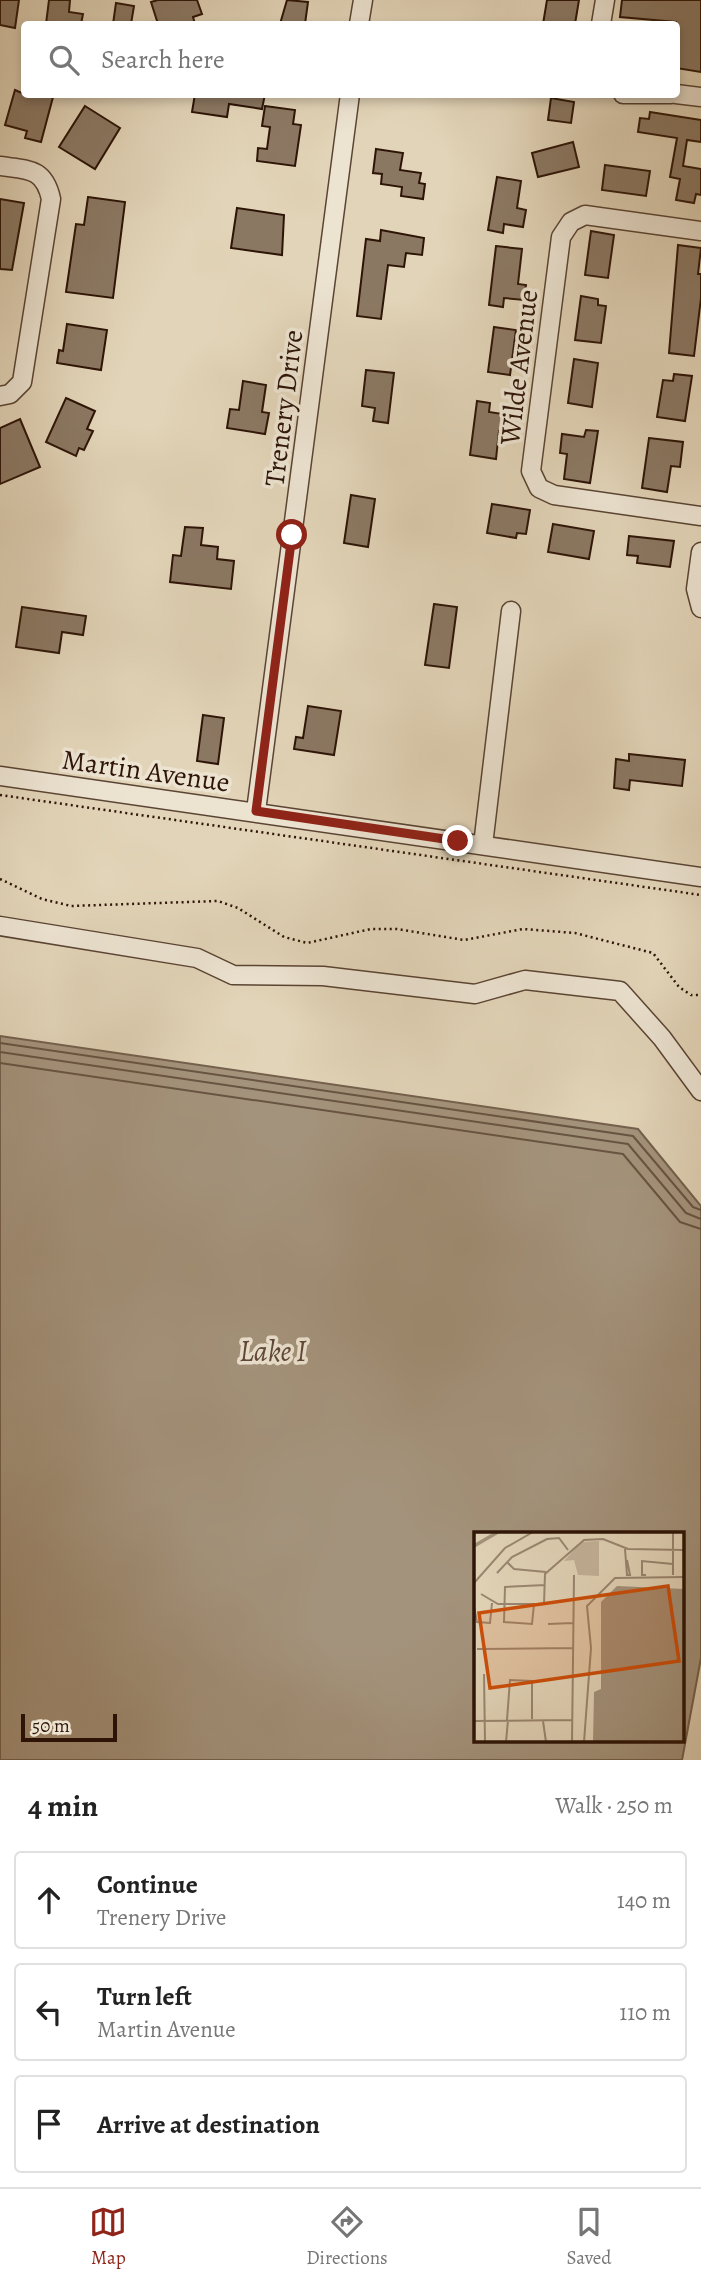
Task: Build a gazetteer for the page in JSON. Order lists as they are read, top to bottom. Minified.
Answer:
{"streets":{"street":["Wilde Avenue","Trenery Drive","Martin Avenue"]},"crossings":[["Trenery Drive","Martin Avenue"]],"water":["Lake I"],"scale_bar":"50 m","page":{"search":"Search here","scale":"50 m","heading":["4 min","Walk · 250 m"],"list":[["Continue","Trenery Drive","140 m"],["Turn left","Martin Avenue","110 m"],"Arrive at destination"],"nav":["Map","Directions","Saved"]}}
